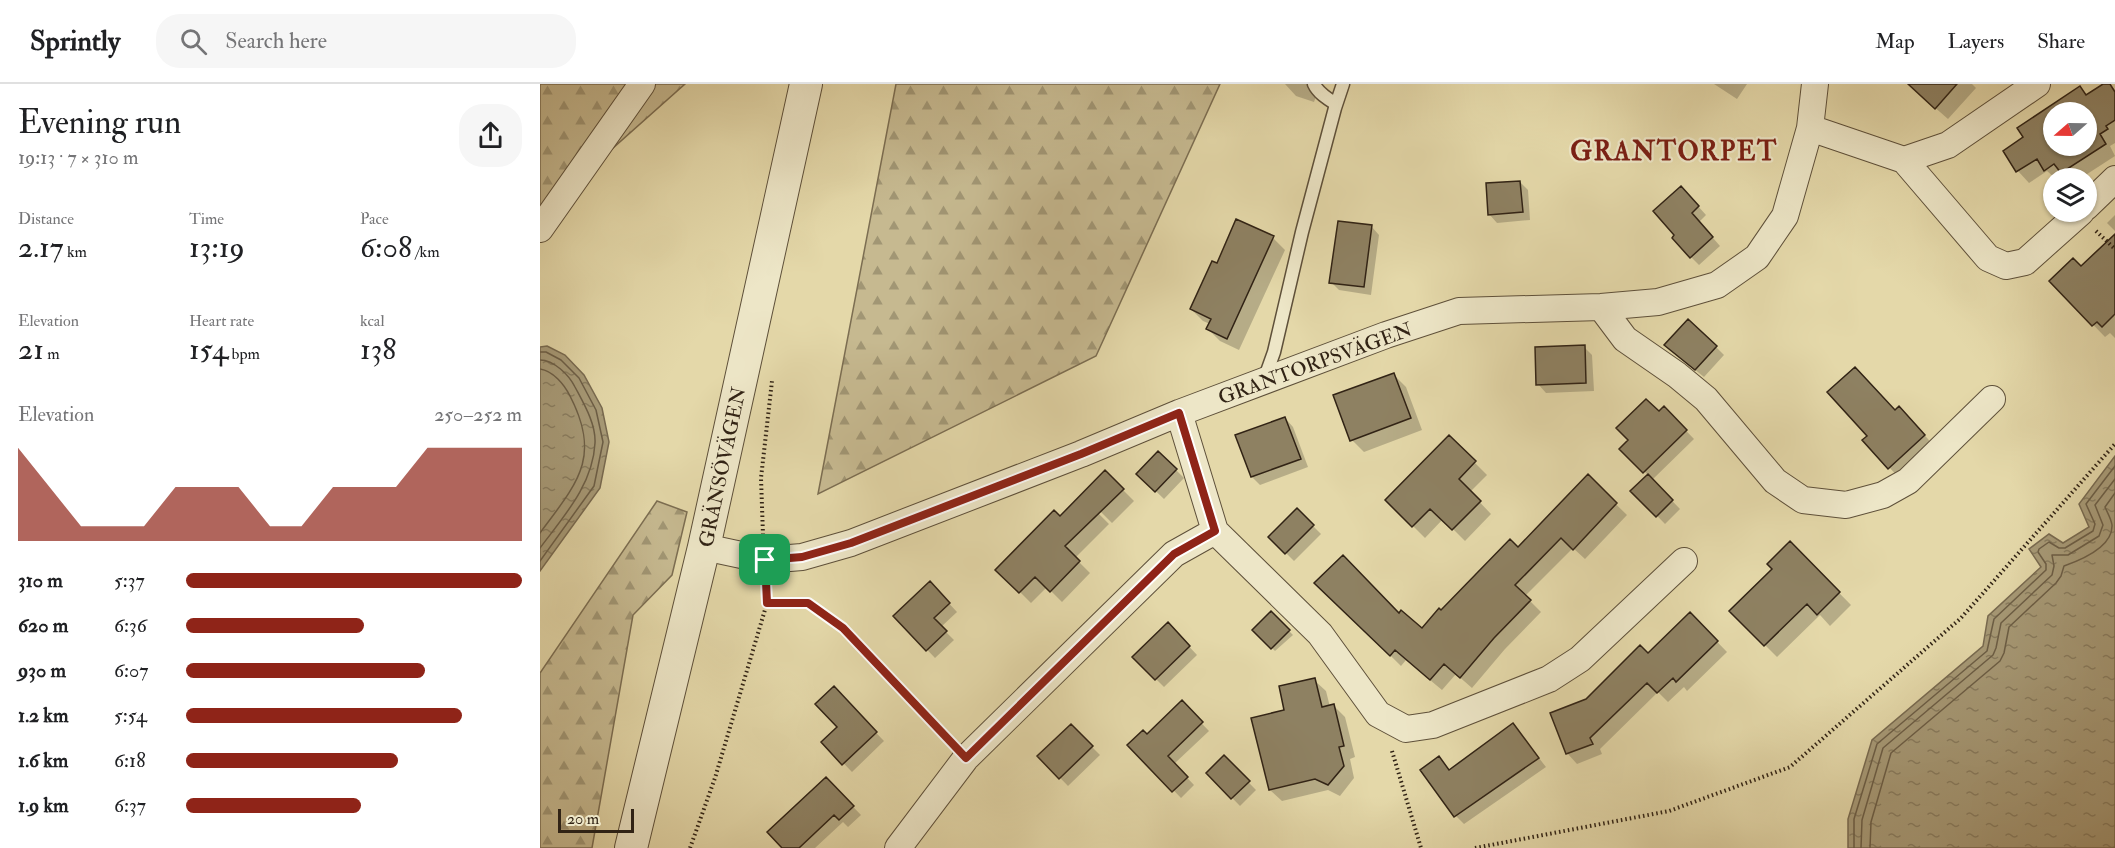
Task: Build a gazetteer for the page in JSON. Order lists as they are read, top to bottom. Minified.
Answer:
{"streets":{"street":["GRANTORPSVÄGEN","GRÄNSÖVÄGEN"]},"crossings":[["GRANTORPSVÄGEN","GRÄNSÖVÄGEN"]],"districts":["GRANTORPET"],"scale_bar":"20 m","north":"left","page":{"header":"Sprintly","search":"Search here","nav":["Map","Layers","Share"],"heading":["Evening run","19:13 · 7 × 310 m"],"stats":[["Distance","2.17 km"],["Time","13:19"],["Pace","6:08 /km"],["Elevation","21 m"],["Heart rate","154 bpm"],["kcal","138"]],"chart":["Elevation","250–252 m"],"list":[{"name":"310 m","note":"5:37"},{"name":"620 m","note":"6:36"},{"name":"930 m","note":"6:07"},{"name":"1.2 km","note":"5:54"},{"name":"1.6 km","note":"6:18"},{"name":"1.9 km","note":"6:37"}],"scale":"20 m"}}
